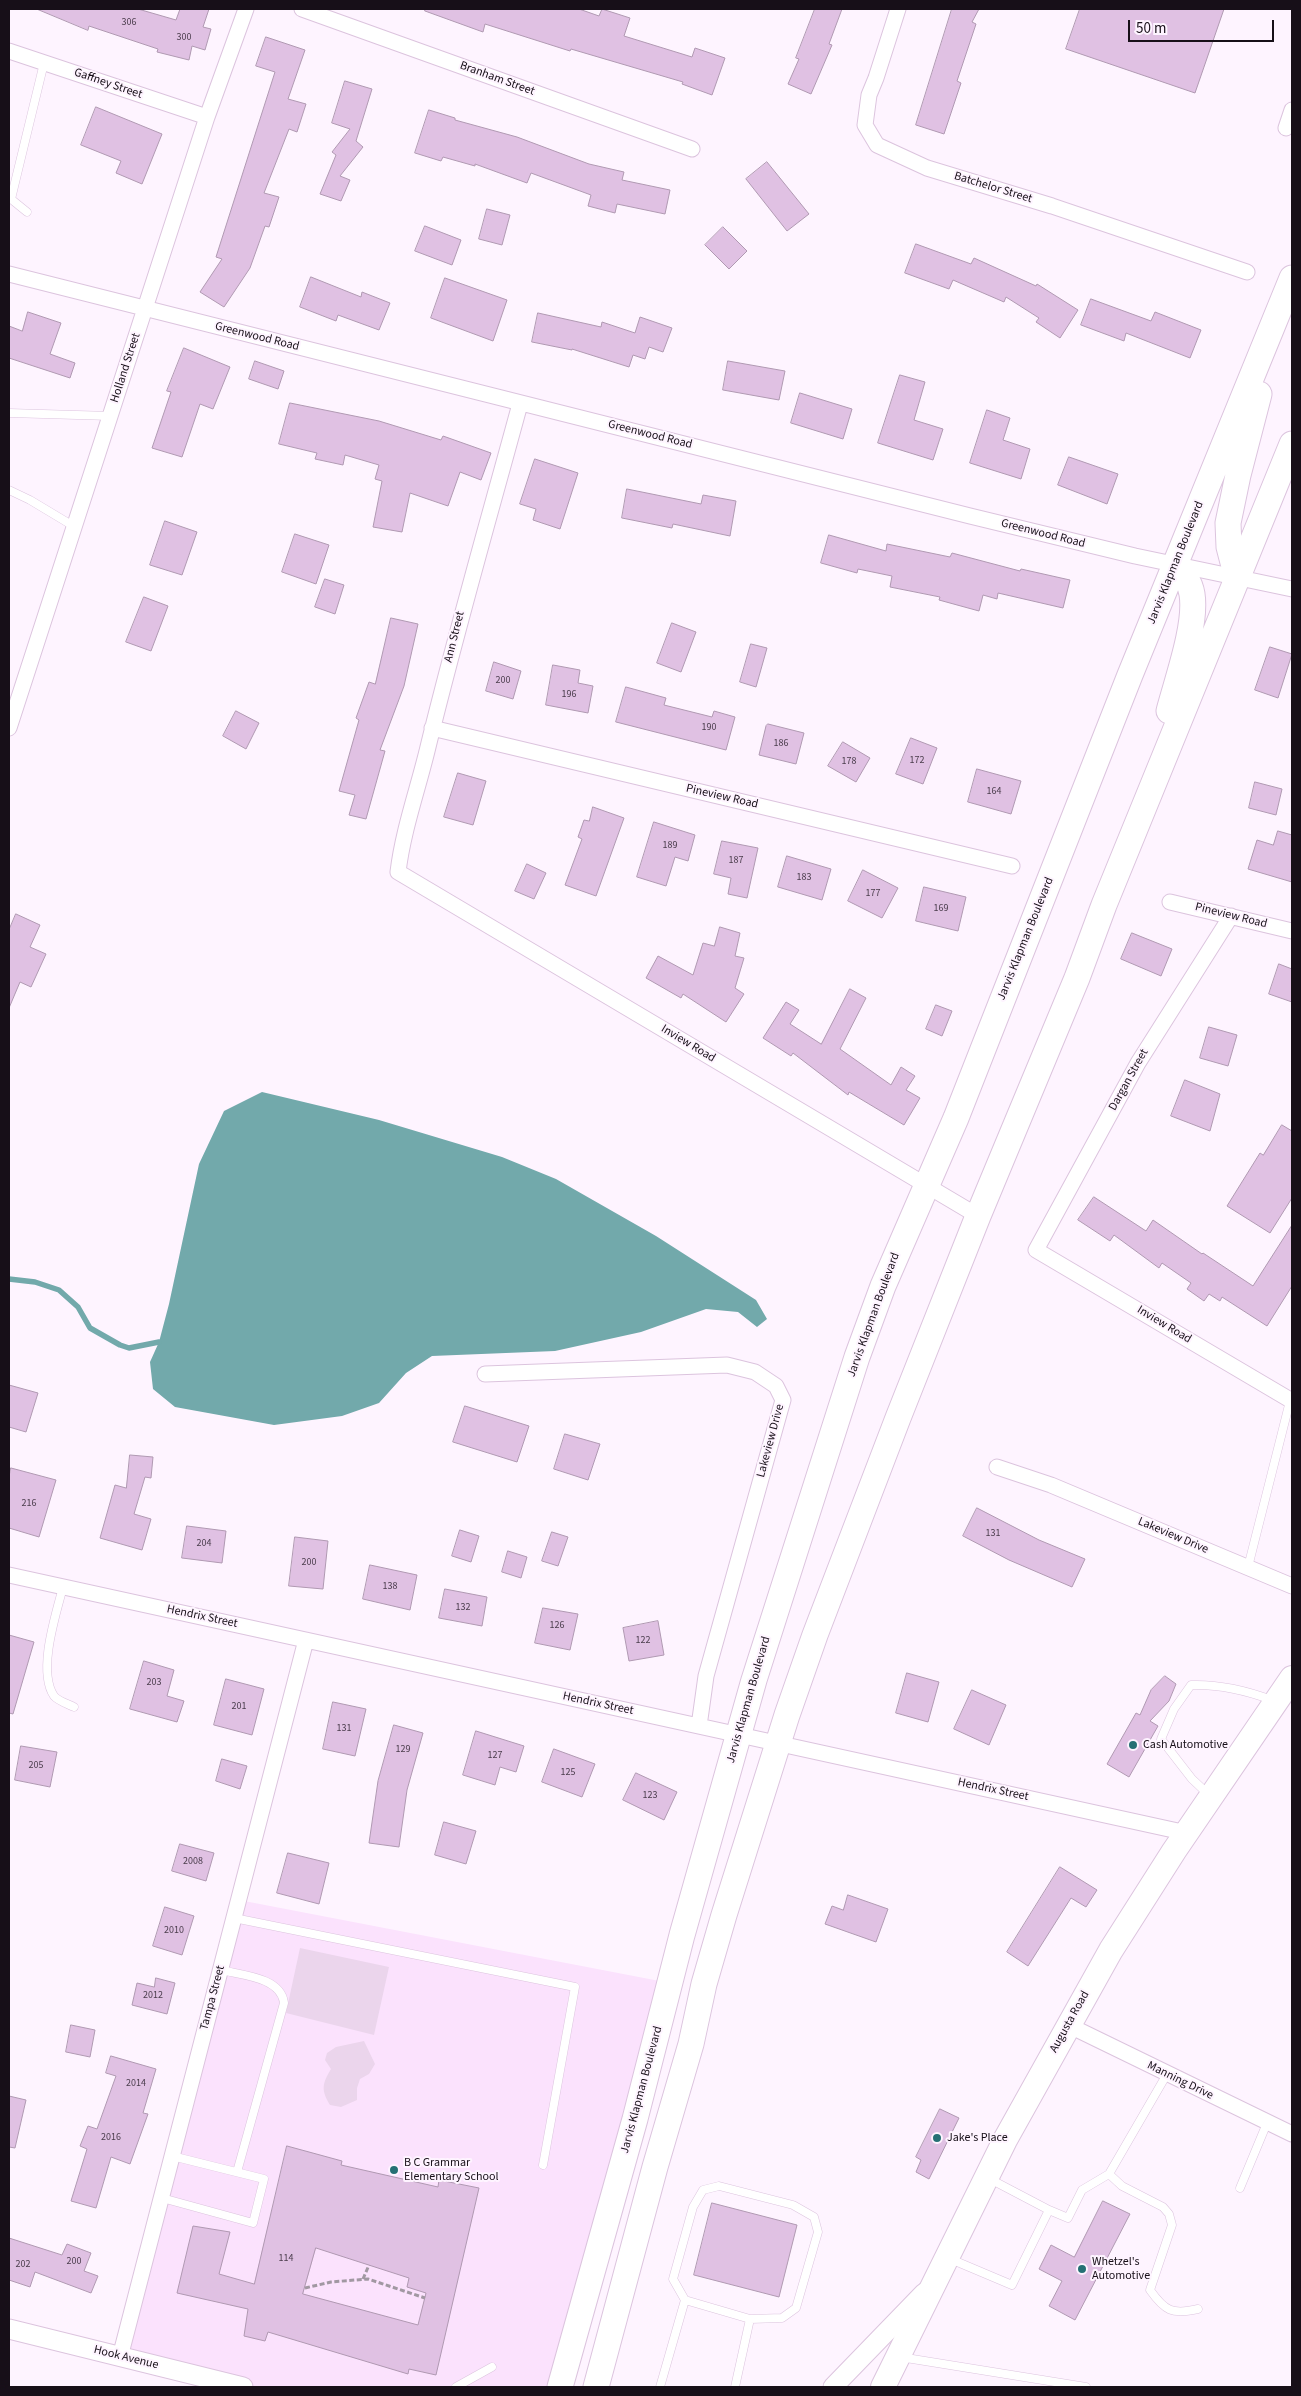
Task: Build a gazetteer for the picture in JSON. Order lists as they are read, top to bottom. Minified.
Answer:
{"streets":{"highway":["Jarvis Klapman Boulevard"],"main road":["Augusta Road"],"street":["Branham Street","Gaffney Street","Batchelor Street","Greenwood Road","Holland Street","Ann Street","Pineview Road","Inview Road","Dargan Street","Lakeview Drive","Hendrix Street","Tampa Street","Manning Drive","Hook Avenue"]},"crossings":[["Gaffney Street","Holland Street"],["Greenwood Road","Holland Street"],["Greenwood Road","Jarvis Klapman Boulevard"],["Greenwood Road","Ann Street"],["Jarvis Klapman Boulevard","Inview Road"],["Jarvis Klapman Boulevard","Hendrix Street"],["Ann Street","Pineview Road"],["Ann Street","Inview Road"],["Pineview Road","Dargan Street"],["Inview Road","Dargan Street"],["Lakeview Drive","Hendrix Street"],["Hendrix Street","Tampa Street"],["Hendrix Street","Augusta Road"],["Tampa Street","Hook Avenue"],["Augusta Road","Manning Drive"]],"places":["Cash Automotive","Jake's Place","B C Grammar Elementary School","Whetzel's Automotive"],"house_numbers":["306","300","200","196","190","186","172","178","164","189","187","183","177","169","216","131","204","200","138","132","126","122","203","201","131","129","127","205","125","123","2008","2010","2012","2014","2016","114","200","202"],"scale_bar":"50 m"}
